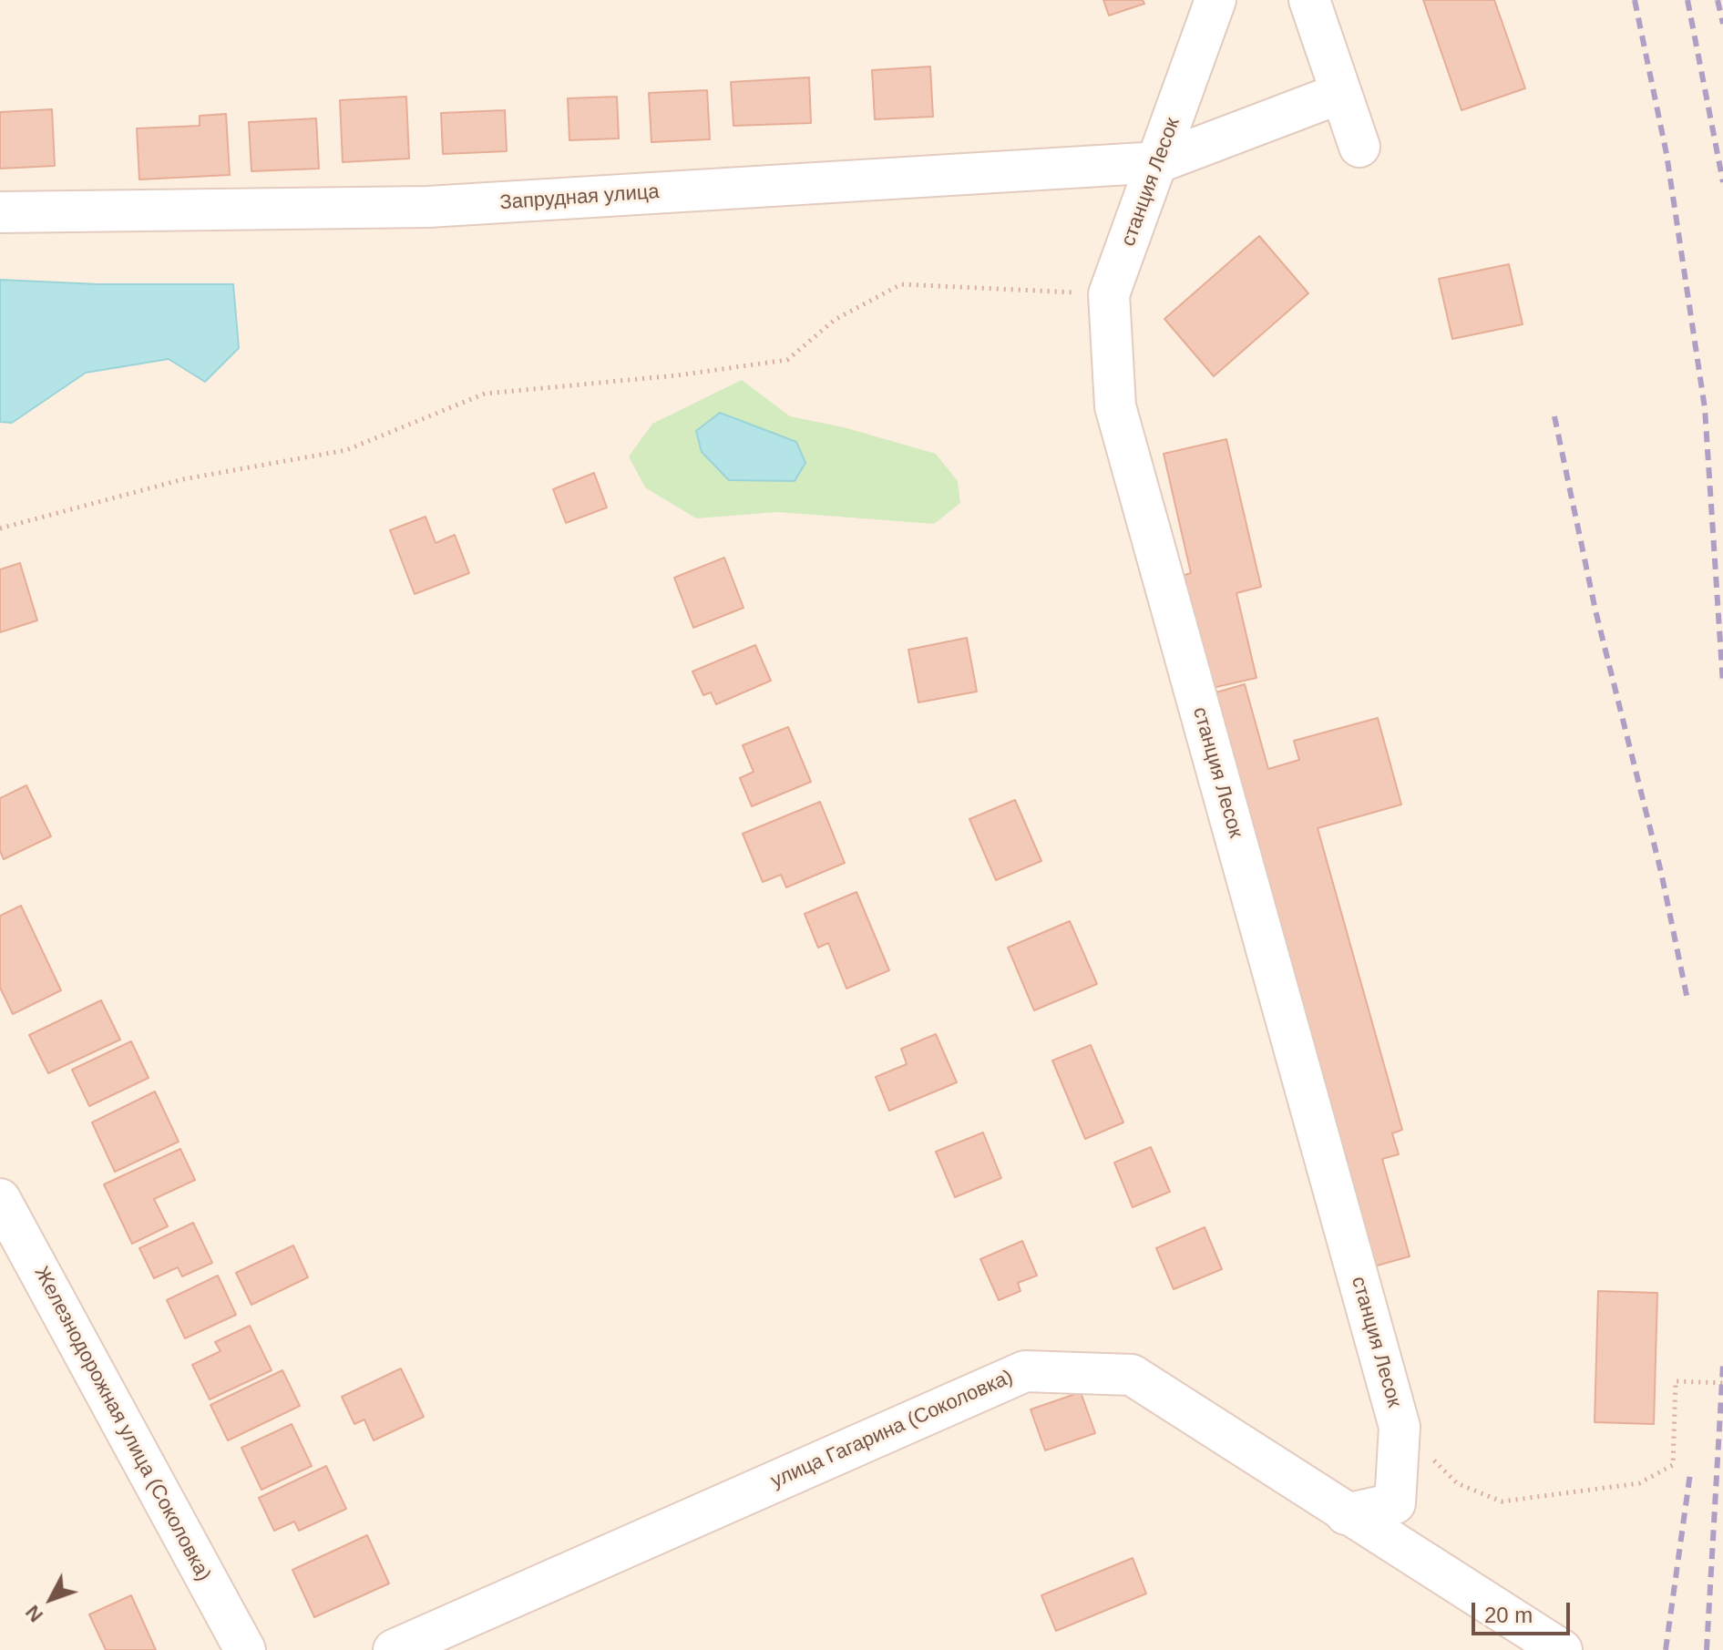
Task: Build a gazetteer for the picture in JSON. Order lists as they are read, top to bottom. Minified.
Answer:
{"streets":{"street":["станция Лесок","Запрудная улица","Железнодорожная улица (Соколовка)","улица Гагарина (Соколовка)"]},"crossings":[["станция Лесок","Запрудная улица"],["станция Лесок","улица Гагарина (Соколовка)"]],"scale_bar":"20 m","north":"bottom left"}
